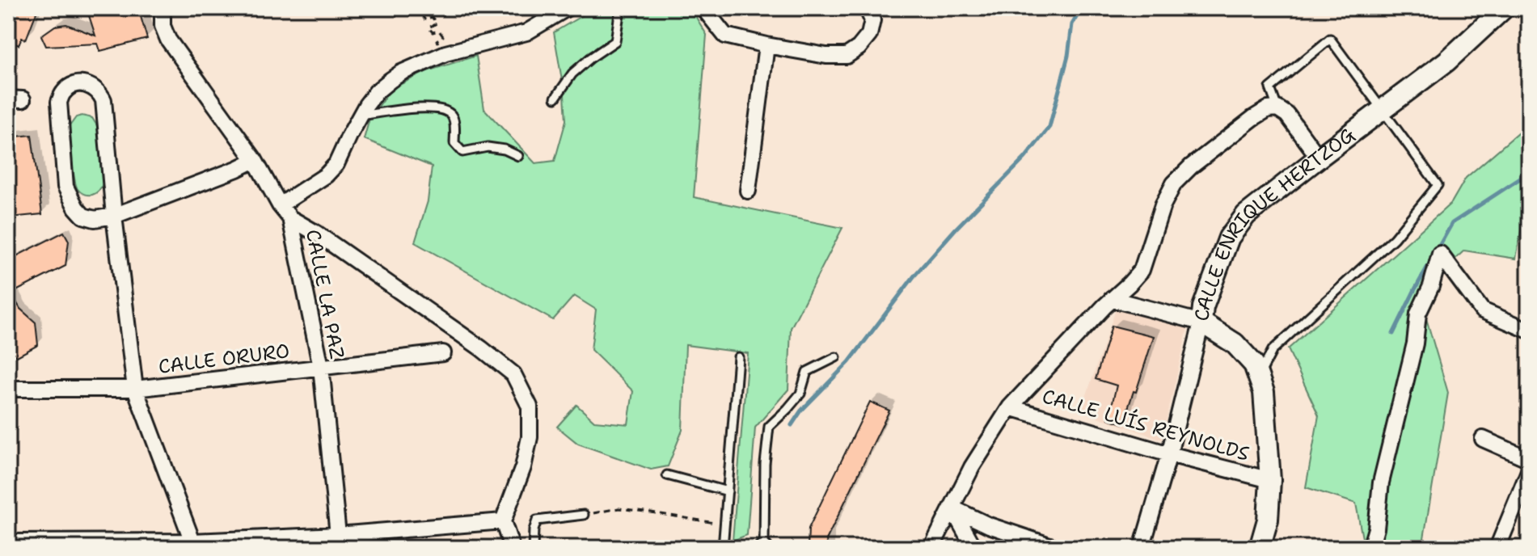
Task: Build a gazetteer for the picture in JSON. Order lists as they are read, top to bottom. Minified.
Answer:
{"streets":{"street":["CALLE ENRIQUE HERTZOG","CALLE LA PAZ","CALLE ORURO","CALLE LUÍS REYNOLDS"]},"crossings":[["CALLE ENRIQUE HERTZOG","CALLE LUÍS REYNOLDS"],["CALLE LA PAZ","CALLE ORURO"]]}
